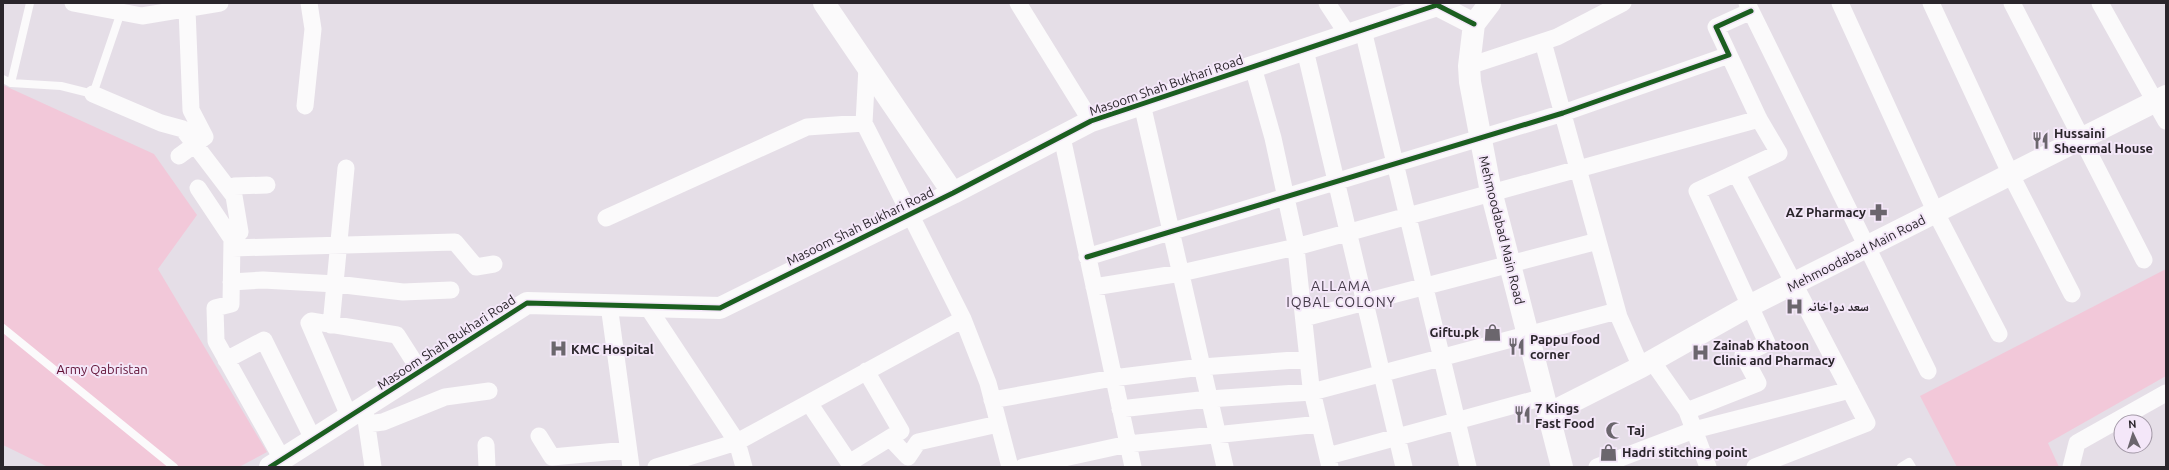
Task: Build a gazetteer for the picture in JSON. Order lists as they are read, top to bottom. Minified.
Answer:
{"streets":{"street":["Masoom Shah Bukhari Road","Mehmoodabad Main Road"]},"crossings":[["Masoom Shah Bukhari Road","Mehmoodabad Main Road"]],"districts":["ALLAMA IQBAL COLONY"],"parks":["Army Qabristan"],"places":{"restaurant":["Hussaini Sheermal House","Pappu food corner","7 Kings Fast Food"],"pharmacy":["AZ Pharmacy"],"hospital":["سعد دواخانہ","KMC Hospital","Zainab Khatoon Clinic and Pharmacy"],"shop":["Giftu.pk","Hadri stitching point"],"mosque":["Taj"]},"north":"top"}
